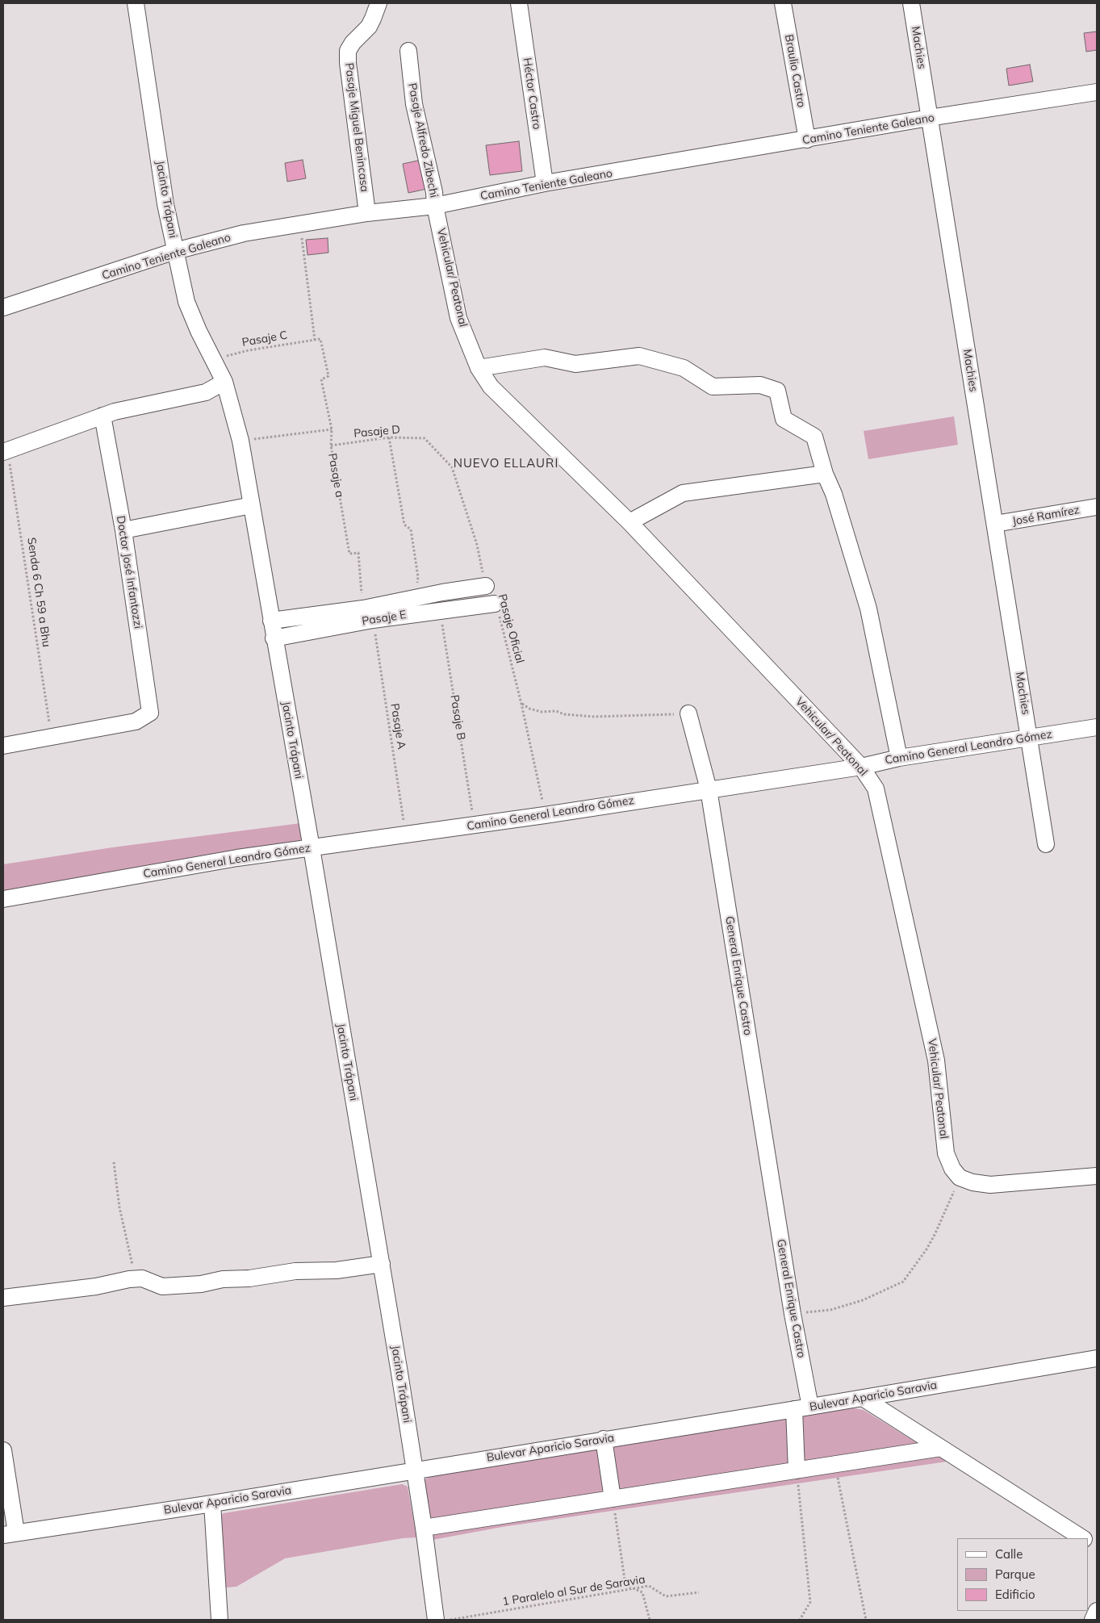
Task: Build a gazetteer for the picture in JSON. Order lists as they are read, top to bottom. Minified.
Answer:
{"streets":{"street":["Machies","Braulio Castro","Héctor Castro","Pasaje Miguel Benincasa","Camino Teniente Galeano","Pasaje Alfredo Zibechi","Jacinto Trápani","Vehicular/ Peatonal","José Ramírez","Doctor José Infantozzi","Pasaje E","Camino General Leandro Gómez","General Enrique Castro","Bulevar Aparicio Saravia"],"path":["Pasaje C","Pasaje D","Pasaje a","Senda 6 Ch 59 a Bhu","Pasaje Oficial","Pasaje B","Pasaje A","1 Paralelo al Sur de Saravia"]},"crossings":[["Machies","Camino Teniente Galeano"],["Machies","José Ramírez"],["Machies","Camino General Leandro Gómez"],["Braulio Castro","Camino Teniente Galeano"],["Héctor Castro","Camino Teniente Galeano"],["Pasaje Miguel Benincasa","Camino Teniente Galeano"],["Camino Teniente Galeano","Pasaje Alfredo Zibechi"],["Camino Teniente Galeano","Jacinto Trápani"],["Camino Teniente Galeano","Vehicular/ Peatonal"],["Pasaje Alfredo Zibechi","Vehicular/ Peatonal"],["Jacinto Trápani","Pasaje C"],["Jacinto Trápani","Pasaje E"],["Jacinto Trápani","Camino General Leandro Gómez"],["Jacinto Trápani","Bulevar Aparicio Saravia"],["Vehicular/ Peatonal","Camino General Leandro Gómez"],["Pasaje C","Pasaje a"],["Pasaje D","Pasaje a"],["Pasaje D","Pasaje Oficial"],["Pasaje a","Pasaje E"],["Pasaje a","Pasaje A"],["Doctor José Infantozzi","Senda 6 Ch 59 a Bhu"],["Pasaje E","Pasaje Oficial"],["Pasaje E","Pasaje B"],["Pasaje E","Pasaje A"],["Pasaje Oficial","Camino General Leandro Gómez"],["Pasaje B","Camino General Leandro Gómez"],["Pasaje A","Camino General Leandro Gómez"],["Camino General Leandro Gómez","General Enrique Castro"],["General Enrique Castro","Bulevar Aparicio Saravia"]],"districts":["NUEVO ELLAURI"],"legend":["Calle","Parque","Edificio"]}
